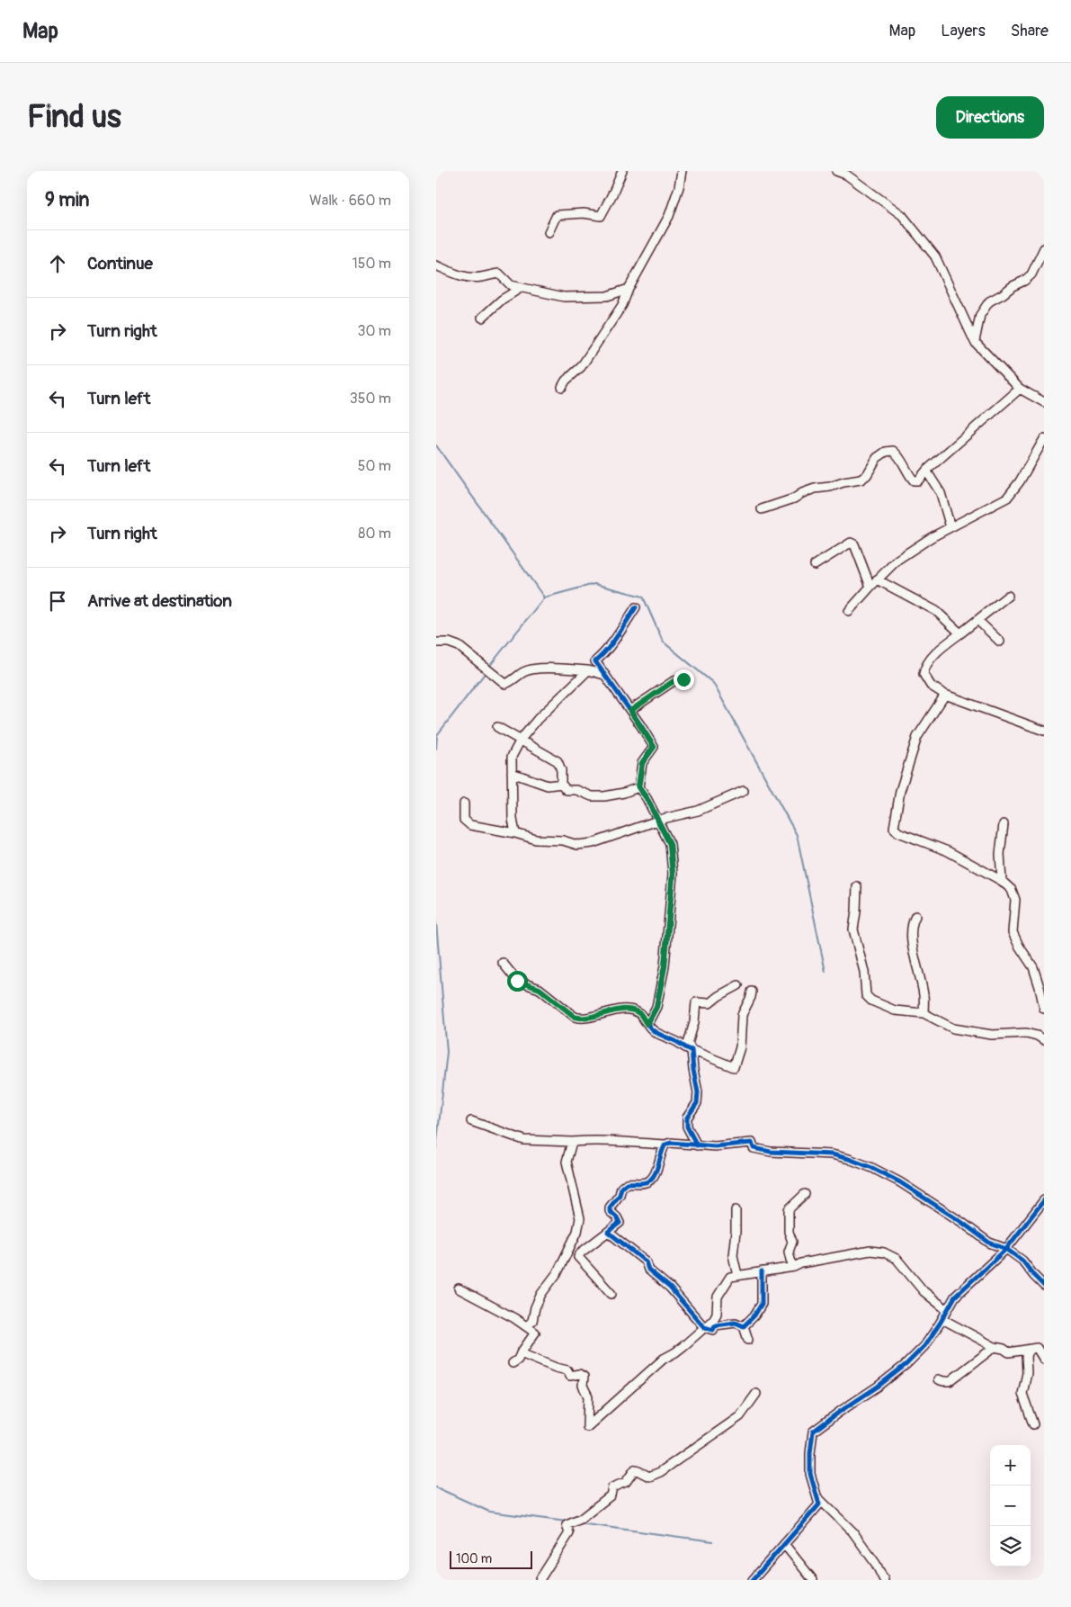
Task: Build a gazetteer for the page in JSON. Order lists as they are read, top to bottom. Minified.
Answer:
{"scale_bar":"100 m","page":{"header":"Map","nav":["Map","Layers","Share"],"buttons":"Directions","title":"Find us","heading":["9 min","Walk · 660 m"],"list":[["Continue","150 m"],["Turn right","30 m"],["Turn left","350 m"],["Turn left","50 m"],["Turn right","80 m"],"Arrive at destination"],"map_buttons":["+","−"],"scale":"100 m"}}
